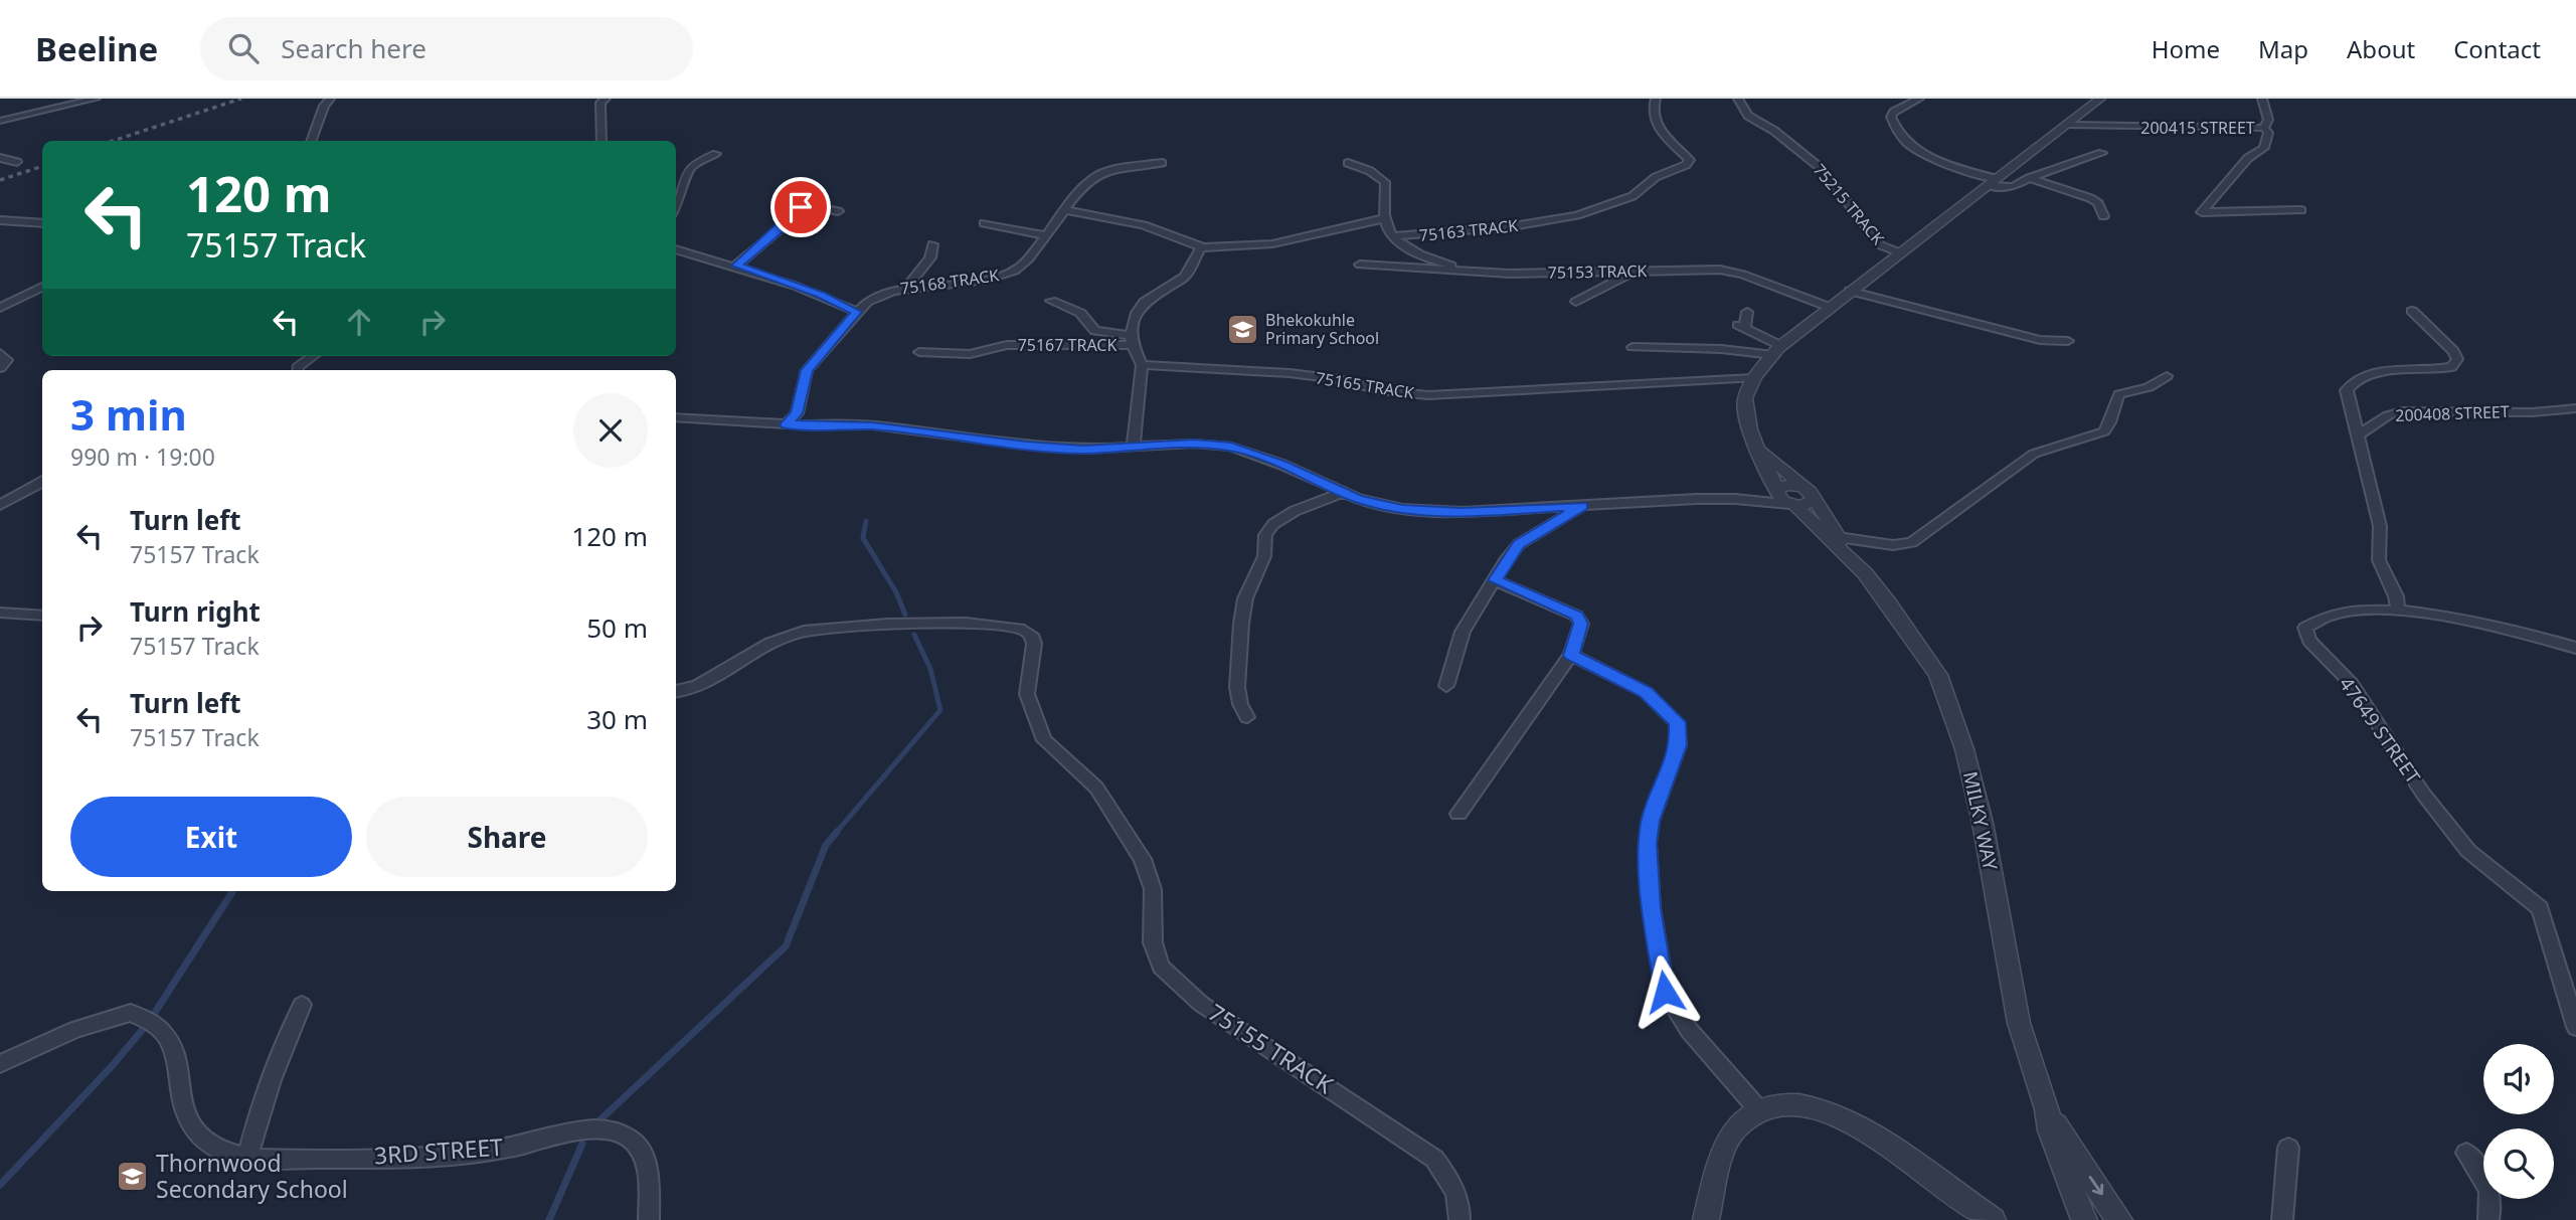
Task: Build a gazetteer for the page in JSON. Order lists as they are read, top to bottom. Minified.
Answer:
{"streets":{"street":["200415 STREET","75215 TRACK","75163 TRACK","75153 TRACK","75168 TRACK","75167 TRACK","75165 TRACK","200408 STREET","47649 STREET","MILKY WAY","75155 TRACK","3RD STREET"]},"crossings":[["75163 TRACK","75153 TRACK"],["75165 TRACK","MILKY WAY"]],"places":{"school or university":["Bhekokuhle Primary School","Thornwood Secondary School"]},"page":{"header":"Beeline","search":"Search here","nav":["Home","Map","About","Contact"],"turn":["120 m","75157 Track"],"heading":["3 min","990 m · 19:00"],"list":[{"name":"Turn left","note":"75157 Track","value":"120 m"},{"name":"Turn right","note":"75157 Track","value":"50 m"},{"name":"Turn left","note":"75157 Track","value":"30 m"}],"buttons":["Exit","Share"]}}
